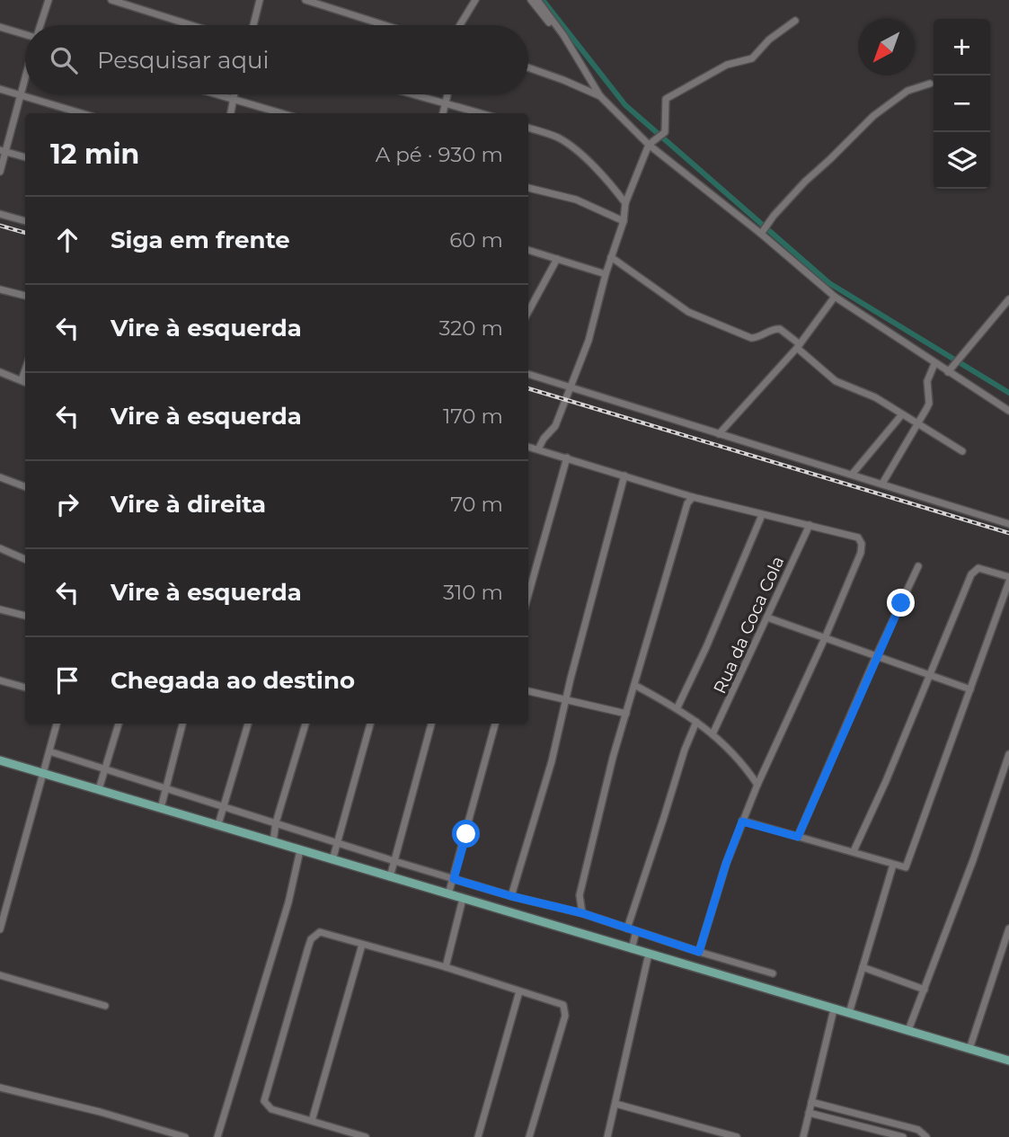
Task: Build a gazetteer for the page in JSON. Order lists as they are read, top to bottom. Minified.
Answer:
{"streets":{"street":["Rua da Coca Cola"]},"north":"bottom left","page":{"map_buttons":["+","−"],"search":"Pesquisar aqui","heading":["12 min","A pé · 930 m"],"list":[["Siga em frente","60 m"],["Vire à esquerda","320 m"],["Vire à esquerda","170 m"],["Vire à direita","70 m"],["Vire à esquerda","310 m"],"Chegada ao destino"]}}
